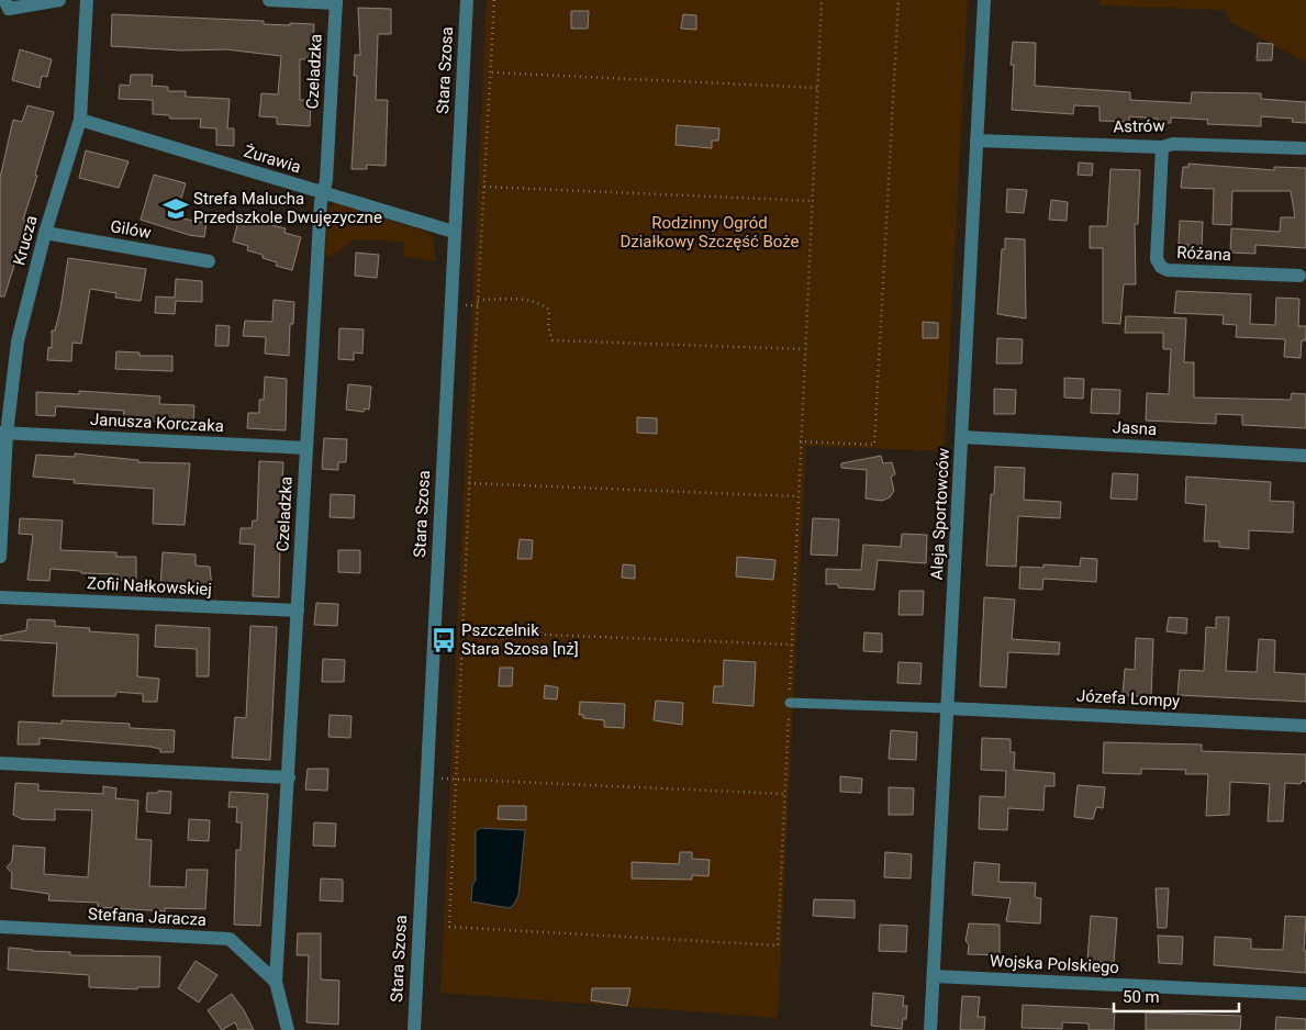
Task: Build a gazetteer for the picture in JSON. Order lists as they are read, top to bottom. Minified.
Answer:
{"streets":{"street":["Stara Szosa","Czeladzka","Astrów","Żurawia","Gilów","Krucza","Różana","Janusza Korczaka","Jasna","Aleja Sportowców","Zofii Nałkowskiej","Józefa Lompy","Stefana Jaracza","Wojska Polskiego"]},"crossings":[["Stara Szosa","Żurawia"],["Czeladzka","Żurawia"],["Czeladzka","Janusza Korczaka"],["Czeladzka","Zofii Nałkowskiej"],["Czeladzka","Stefana Jaracza"],["Astrów","Różana"],["Astrów","Aleja Sportowców"],["Żurawia","Krucza"],["Gilów","Krucza"],["Krucza","Janusza Korczaka"],["Jasna","Aleja Sportowców"],["Aleja Sportowców","Józefa Lompy"],["Aleja Sportowców","Wojska Polskiego"]],"parks":["Rodzinny Ogród Działkowy Szczęść Boże"],"places":{"school or university":["Strefa Malucha Przedszkole Dwujęzyczne"],"bus stop":["Pszczelnik Stara Szosa [nż]"]},"scale_bar":"50 m"}
